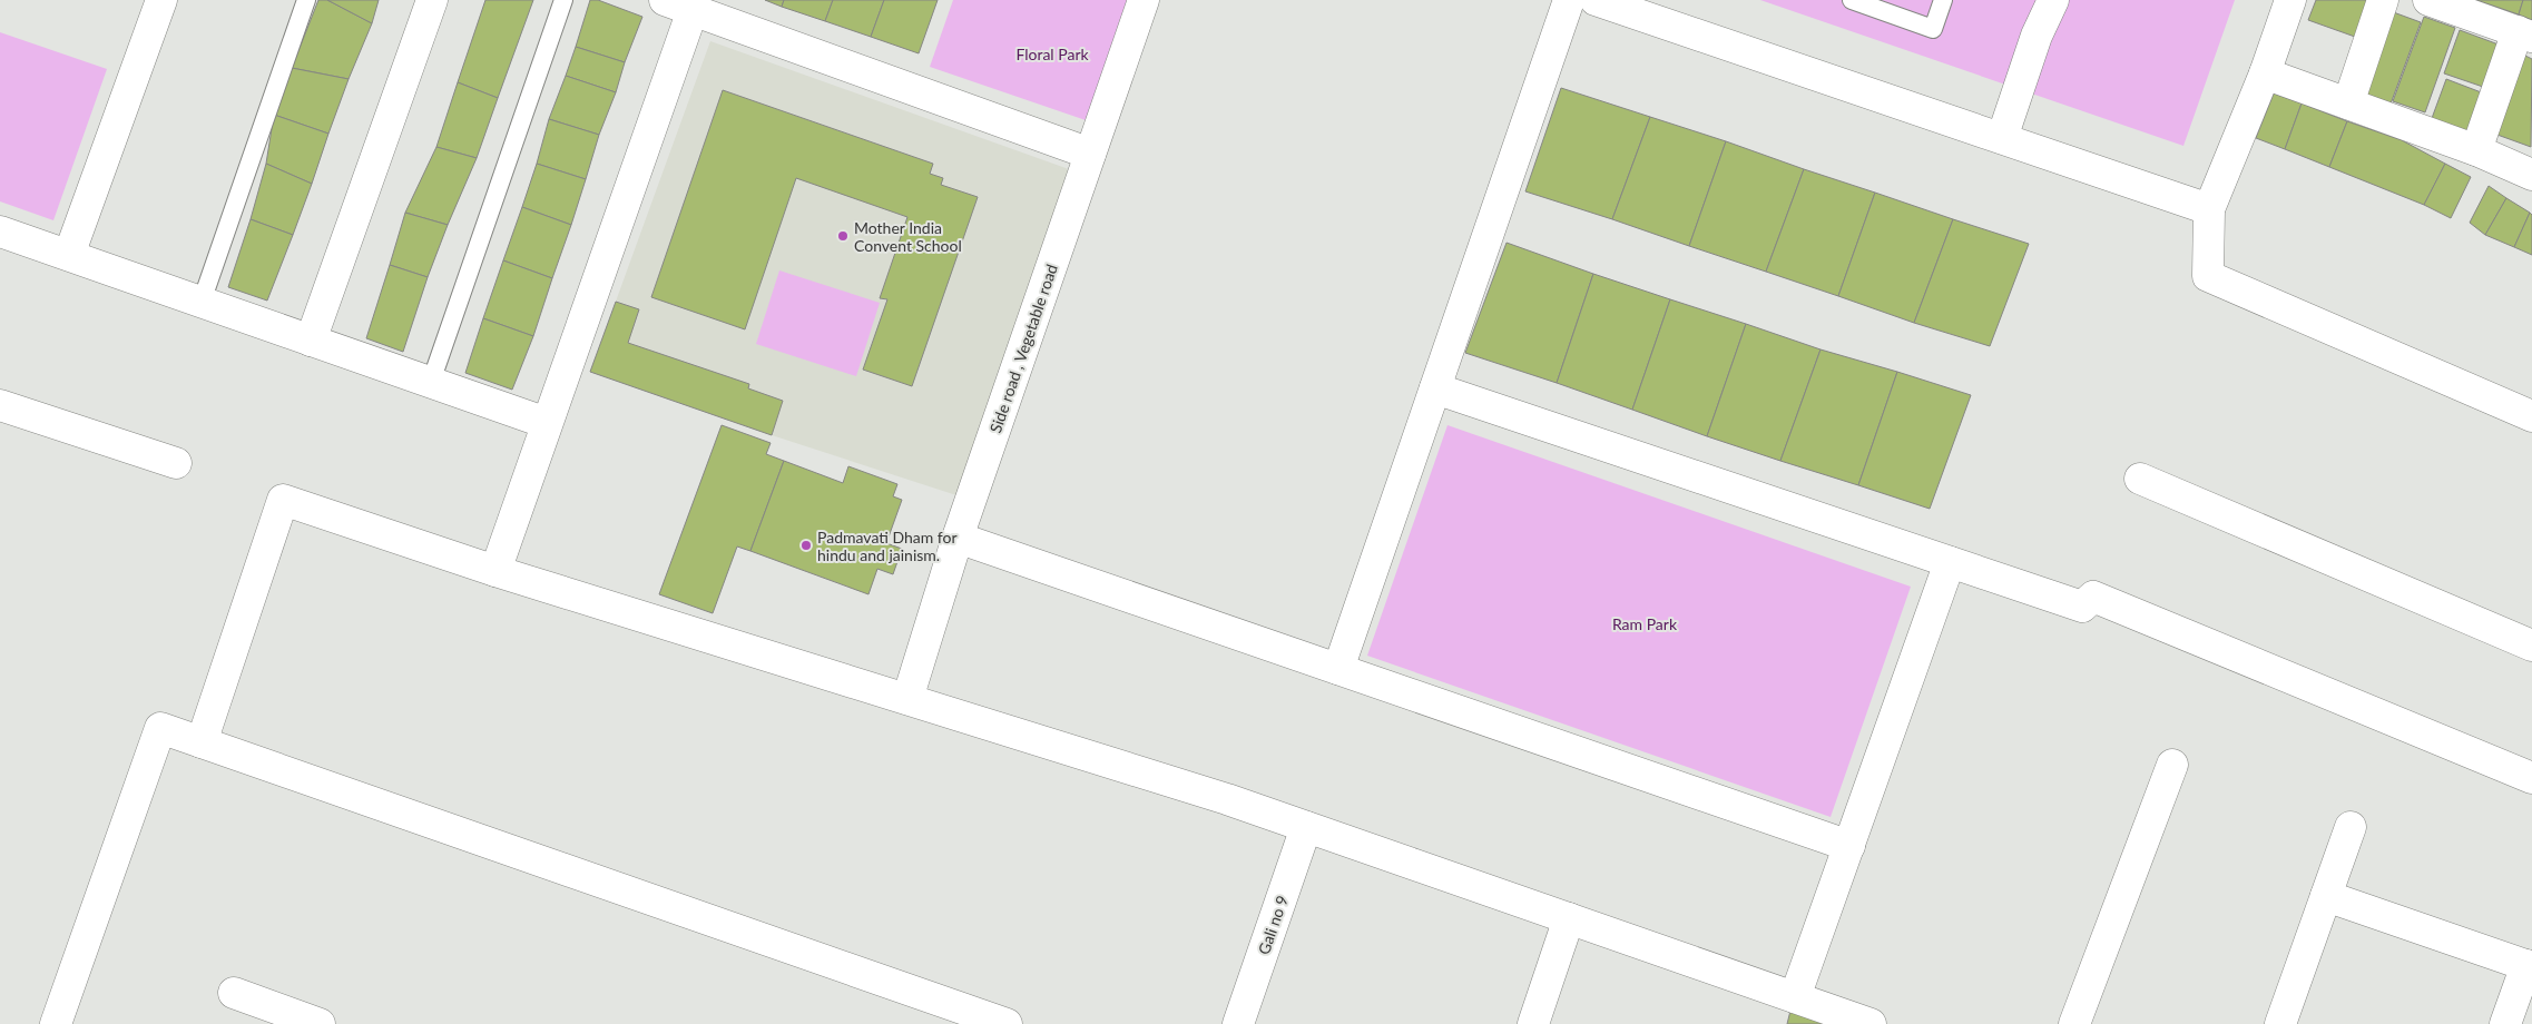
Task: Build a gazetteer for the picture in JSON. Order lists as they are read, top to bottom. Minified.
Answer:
{"streets":{"street":["Side road , Vegetable road","Gali no 9"]},"parks":["Floral Park","Ram Park"],"places":["Mother India Convent School","Padmavati Dham for hindu and jainism."]}
